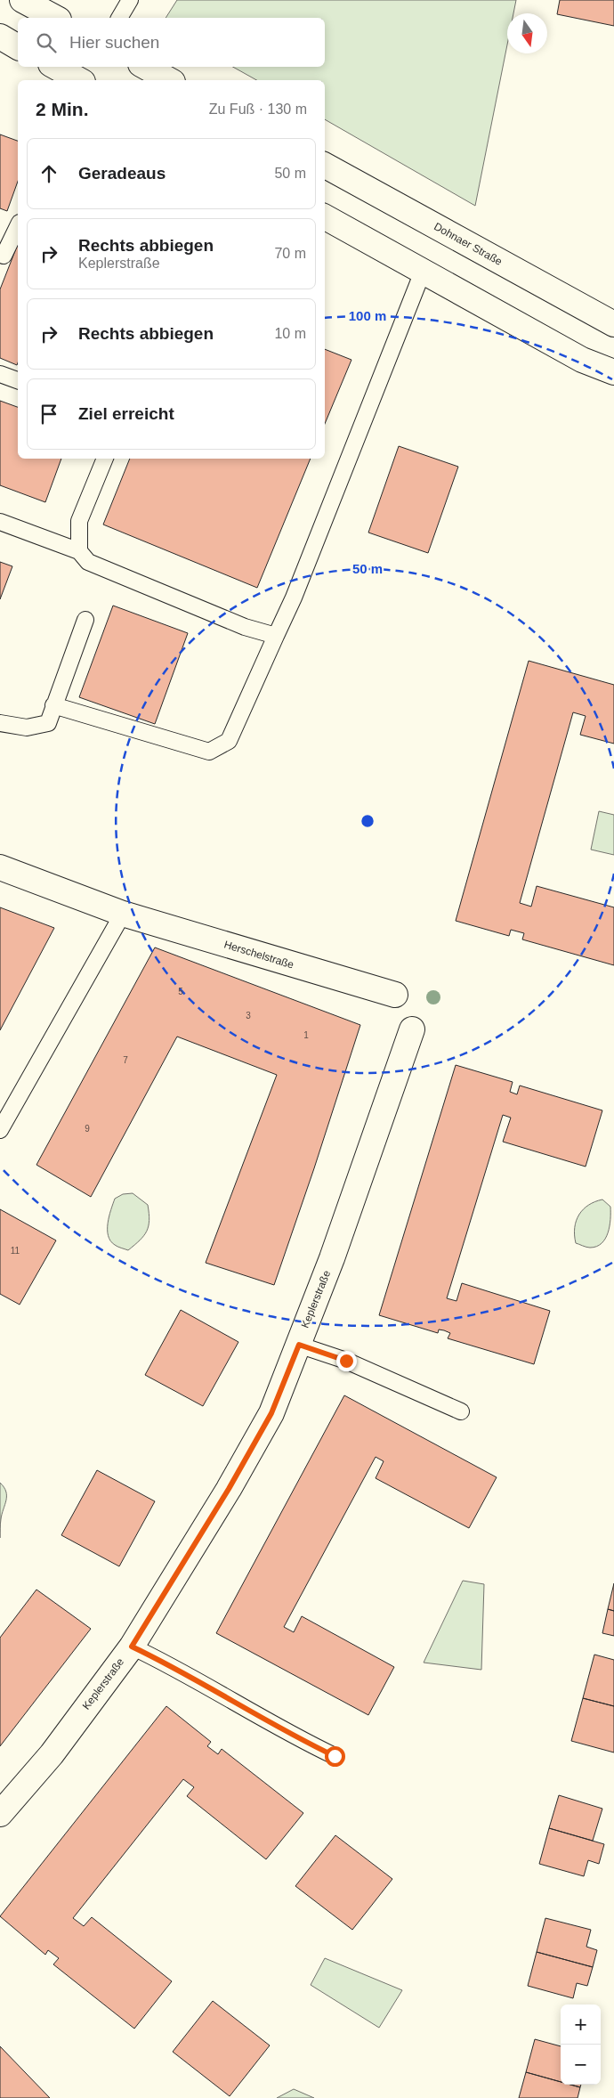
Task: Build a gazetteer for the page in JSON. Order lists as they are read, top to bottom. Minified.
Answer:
{"streets":{"street":["Dohnaer Straße","Herschelstraße","Keplerstraße"]},"house_numbers":["5","3","1","7","9","11"],"north":"bottom","page":{"search":"Hier suchen","heading":["2 Min.","Zu Fuß · 130 m"],"list":[["Geradeaus","50 m"],["Rechts abbiegen","Keplerstraße","70 m"],["Rechts abbiegen","10 m"],"Ziel erreicht"],"map_buttons":["+","−"]},"rings":["100 m","50 m"]}
